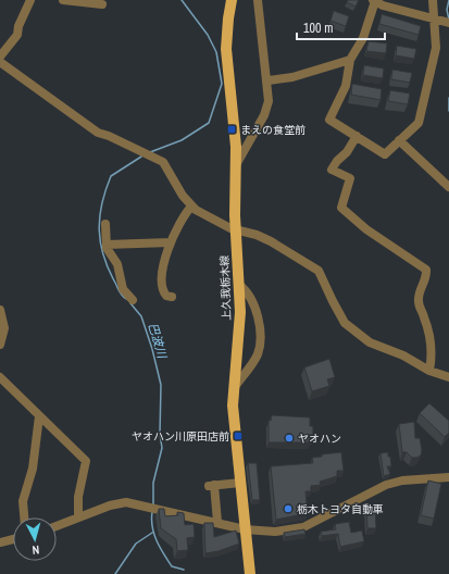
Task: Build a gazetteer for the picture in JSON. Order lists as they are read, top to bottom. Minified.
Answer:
{"streets":{"main road":["上久我栃木線"]},"water":["巴波川"],"places":{"transit":["まえの食堂前","ヤオハン川原田店前"],"other":["ヤオハン","栃木トヨタ自動車"]},"scale_bar":"100 m","north":"bottom"}
